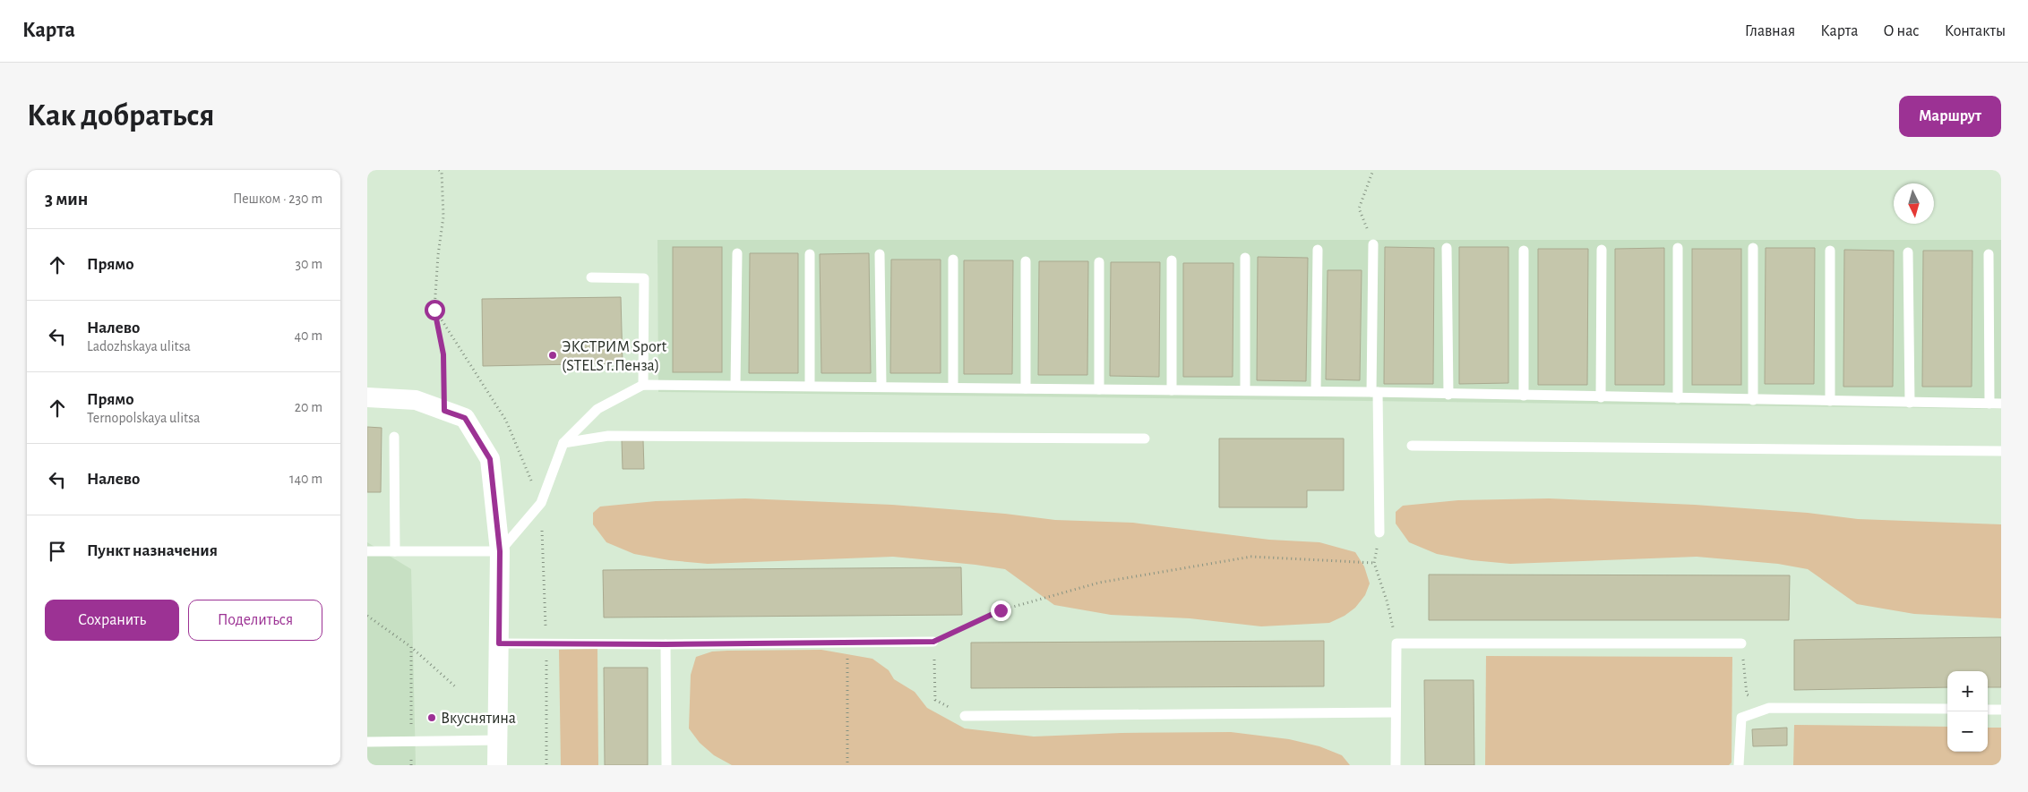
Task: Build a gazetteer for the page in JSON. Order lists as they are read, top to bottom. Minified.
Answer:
{"places":["ЭКСТРИМ Sport (STELS г.Пенза)","Вкуснятина"],"north":"bottom","page":{"header":"Карта","nav":["Главная","Карта","О нас","Контакты"],"buttons":["Маршрут",["Сохранить","Поделиться"]],"title":"Как добраться","heading":["3 мин","Пешком · 230 m"],"list":[["Прямо","30 m"],["Налево","Ladozhskaya ulitsa","40 m"],["Прямо","Ternopolskaya ulitsa","20 m"],["Налево","140 m"],"Пункт назначения"],"map_buttons":["+","−"]}}
